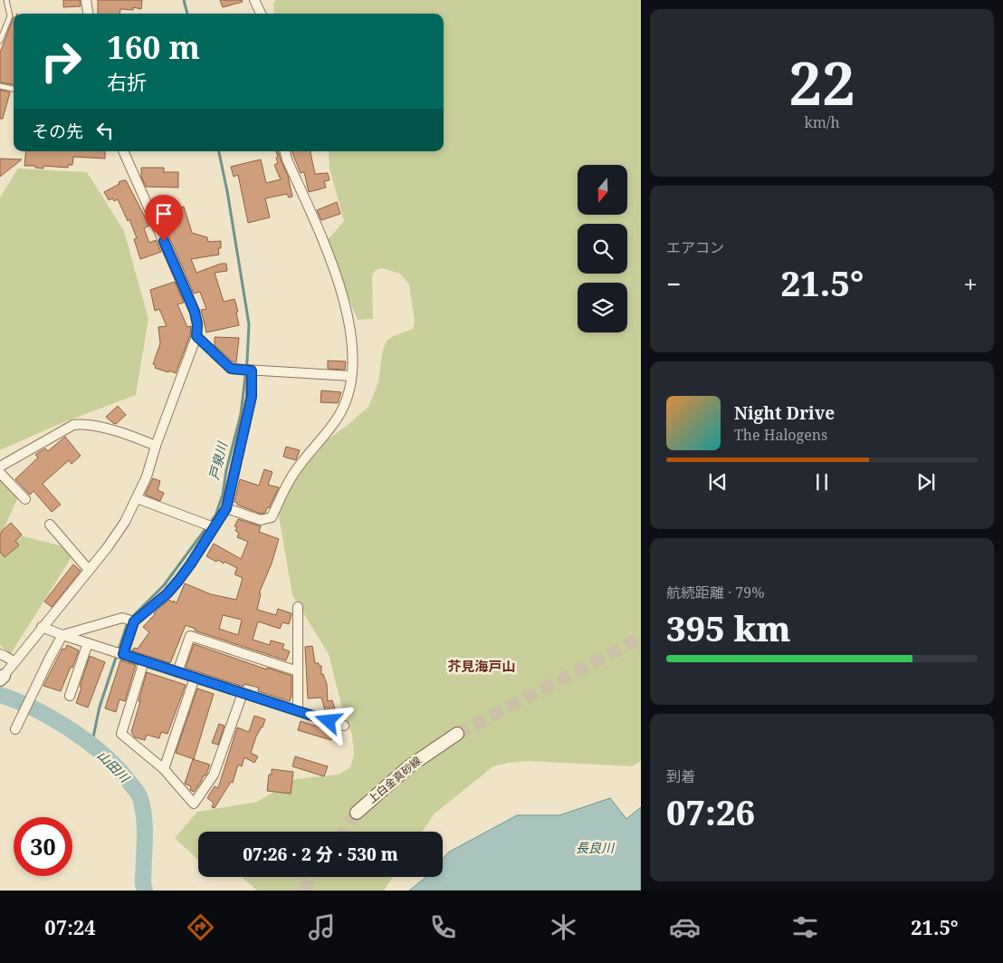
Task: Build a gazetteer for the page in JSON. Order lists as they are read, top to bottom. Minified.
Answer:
{"streets":{"main road":["上白金真砂線"]},"districts":["芥見海戸山"],"water":["戸泉川","山田川","長良川"],"north":"bottom","page":{"tile":[["22","km/h"],"エアコン",["航続距離 · 79%","395 km"],["到着","07:26"]],"turn":["160 m","右折"],"then":"その先","heat":["−","21.5°","+"],"song":["Night Drive","The Halogens"],"limit":"30","trip":"07:26 · 2 分 · 530 m","tabs":["07:24","21.5°"]}}
